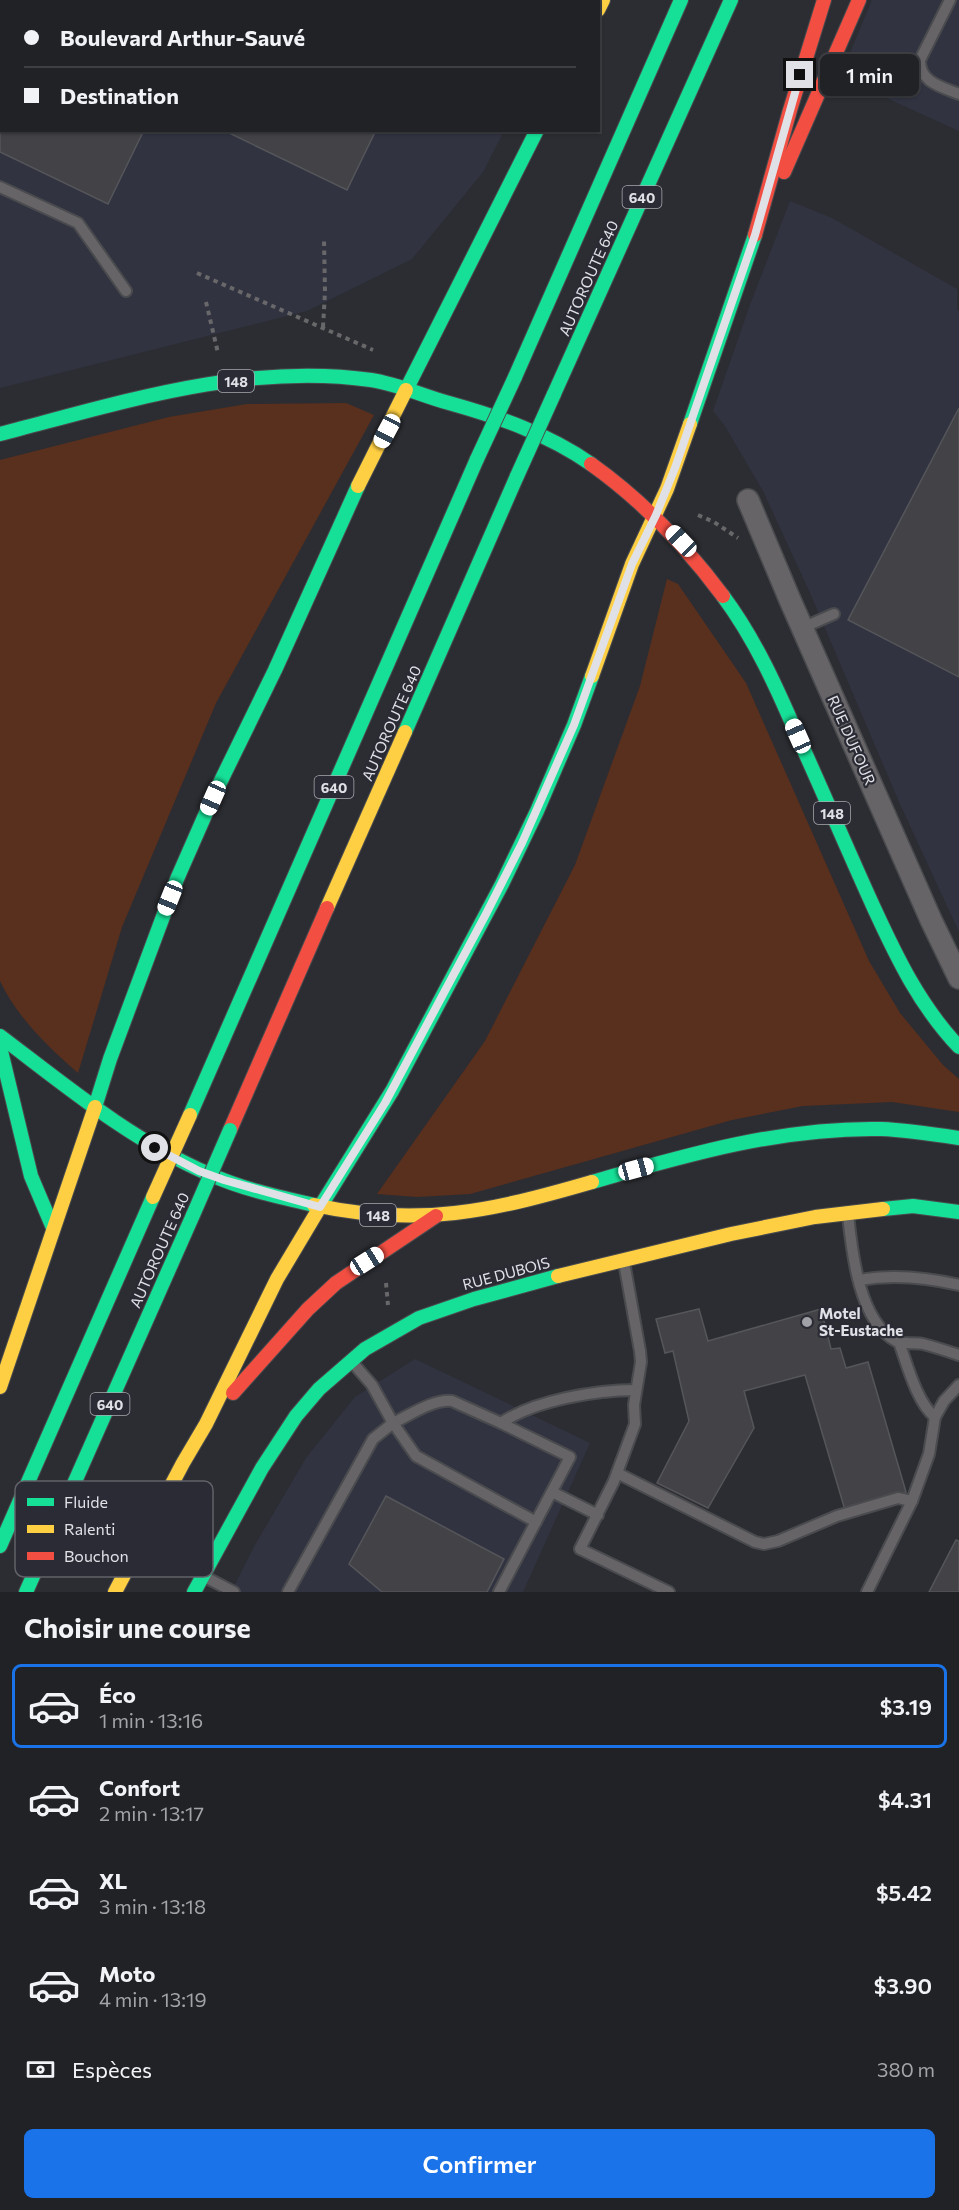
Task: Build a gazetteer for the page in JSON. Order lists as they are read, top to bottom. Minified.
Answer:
{"streets":{"main road":["640","AUTOROUTE 640","148","RUE DUBOIS"],"street":["RUE DUFOUR"]},"places":["Motel St-Eustache"],"legend":["Fluide","Ralenti","Bouchon"],"page":{"banner":["Boulevard Arthur-Sauvé","Destination"],"bubble":"1 min","heading":"Choisir une course","list":[{"name":"Éco","note":"1 min · 13:16","value":"$3.19"},{"name":"Confort","note":"2 min · 13:17","value":"$4.31"},{"name":"XL","note":"3 min · 13:18","value":"$5.42"},{"name":"Moto","note":"4 min · 13:19","value":"$3.90"}],"pay":["Espèces","380 m"],"buttons":"Confirmer"}}
